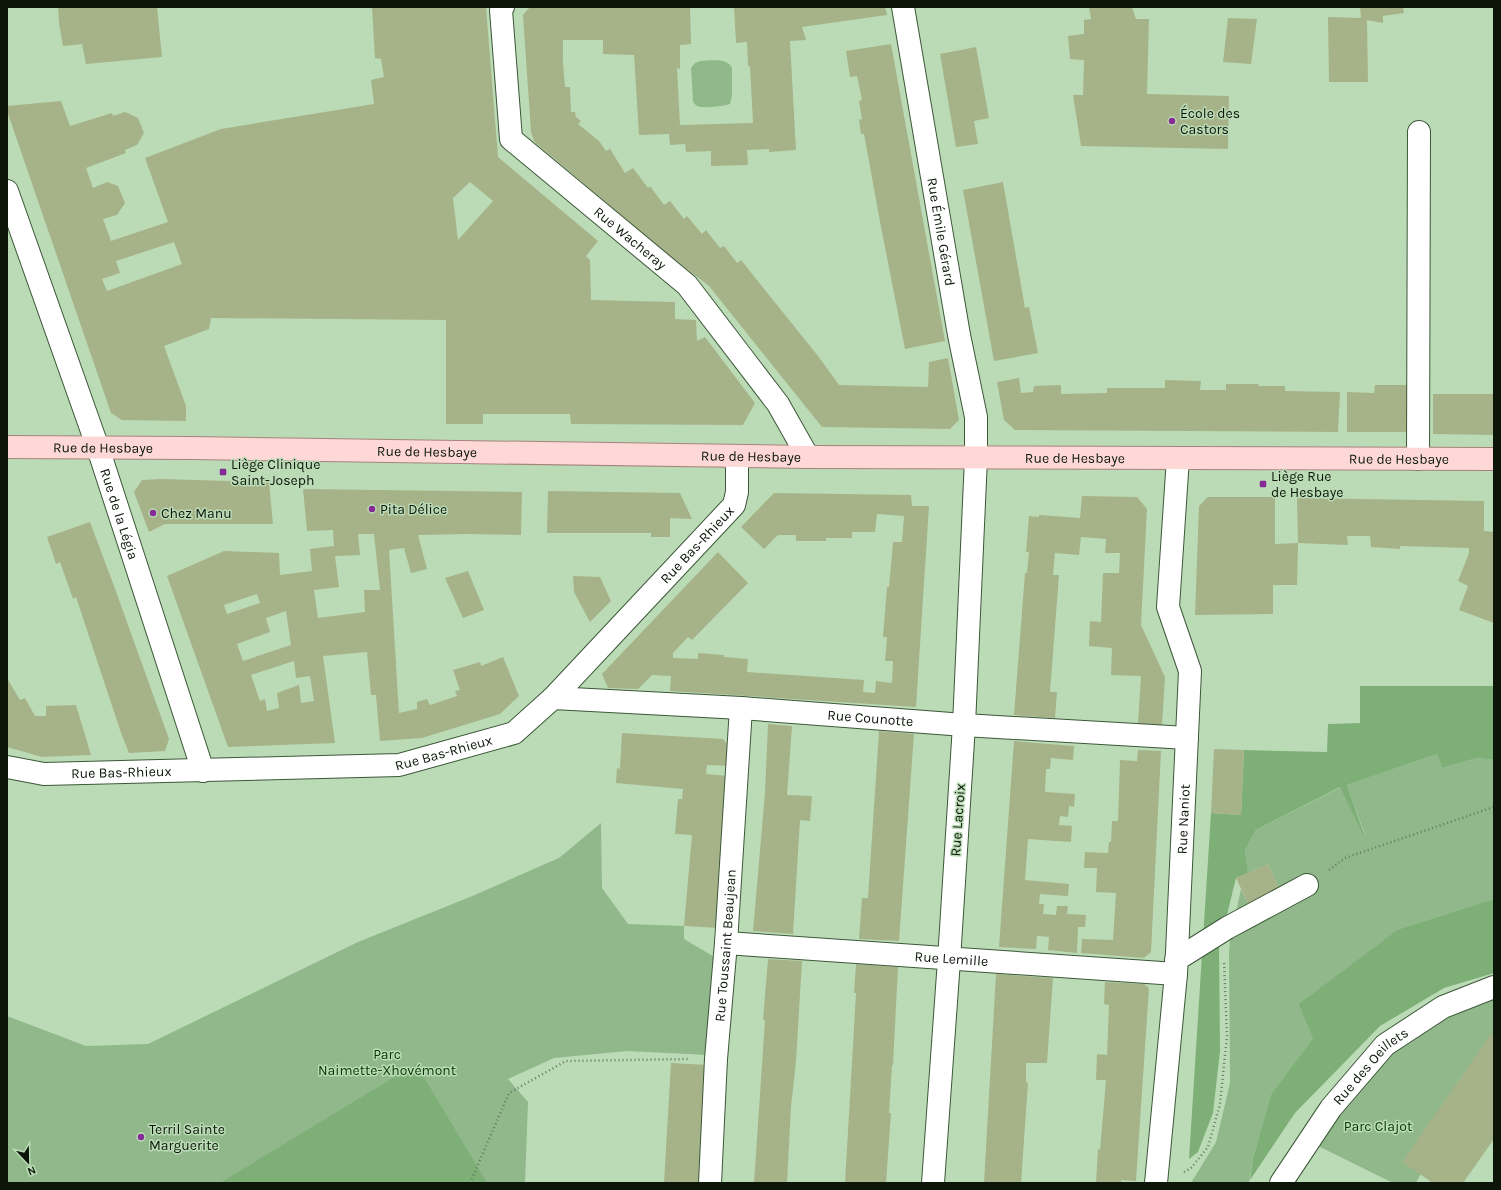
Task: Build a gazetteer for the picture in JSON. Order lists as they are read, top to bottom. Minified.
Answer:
{"streets":{"main road":["Rue de Hesbaye"],"street":["Rue Émile Gérard","Rue Wacheray","Rue de la Légia","Rue Bas-Rhieux","Rue Counotte","Rue Naniot","Rue Lacroix","Rue Toussaint Beaujean","Rue Lemille","Rue des Oeillets"]},"crossings":[["Rue Émile Gérard","Rue de Hesbaye"],["Rue Émile Gérard","Rue Lacroix"],["Rue Wacheray","Rue de Hesbaye"],["Rue de Hesbaye","Rue de la Légia"],["Rue de Hesbaye","Rue Bas-Rhieux"],["Rue de Hesbaye","Rue Naniot"],["Rue de Hesbaye","Rue Lacroix"],["Rue de la Légia","Rue Bas-Rhieux"],["Rue Bas-Rhieux","Rue Counotte"],["Rue Counotte","Rue Naniot"],["Rue Counotte","Rue Lacroix"],["Rue Counotte","Rue Toussaint Beaujean"],["Rue Naniot","Rue Lemille"],["Rue Lacroix","Rue Lemille"],["Rue Toussaint Beaujean","Rue Lemille"]],"parks":["Parc Naimette-Xhovémont","Parc Clajot"],"places":{"other":["École des Castors","Pita Délice","Chez Manu","Terril Sainte Marguerite"],"transit":["Liège Clinique Saint-Joseph","Liège Rue de Hesbaye"]},"north":"bottom"}
